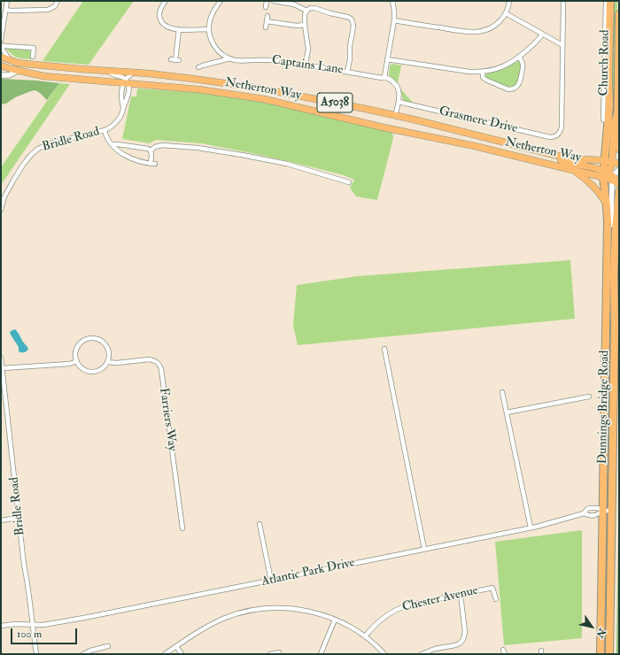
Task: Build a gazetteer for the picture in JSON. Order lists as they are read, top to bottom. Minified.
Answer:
{"streets":{"highway":["Church Road","Dunnings Bridge Road"],"main road":["Netherton Way","A5038"],"street":["Captains Lane","Grasmere Drive","Bridle Road","Farriers Way","Atlantic Park Drive","Chester Avenue"]},"crossings":[["Church Road","Netherton Way"],["Church Road","Dunnings Bridge Road"],["Netherton Way","Bridle Road"],["Netherton Way","Dunnings Bridge Road"],["Bridle Road","Atlantic Park Drive"],["Dunnings Bridge Road","Atlantic Park Drive"]],"scale_bar":"100 m","north":"bottom right"}
